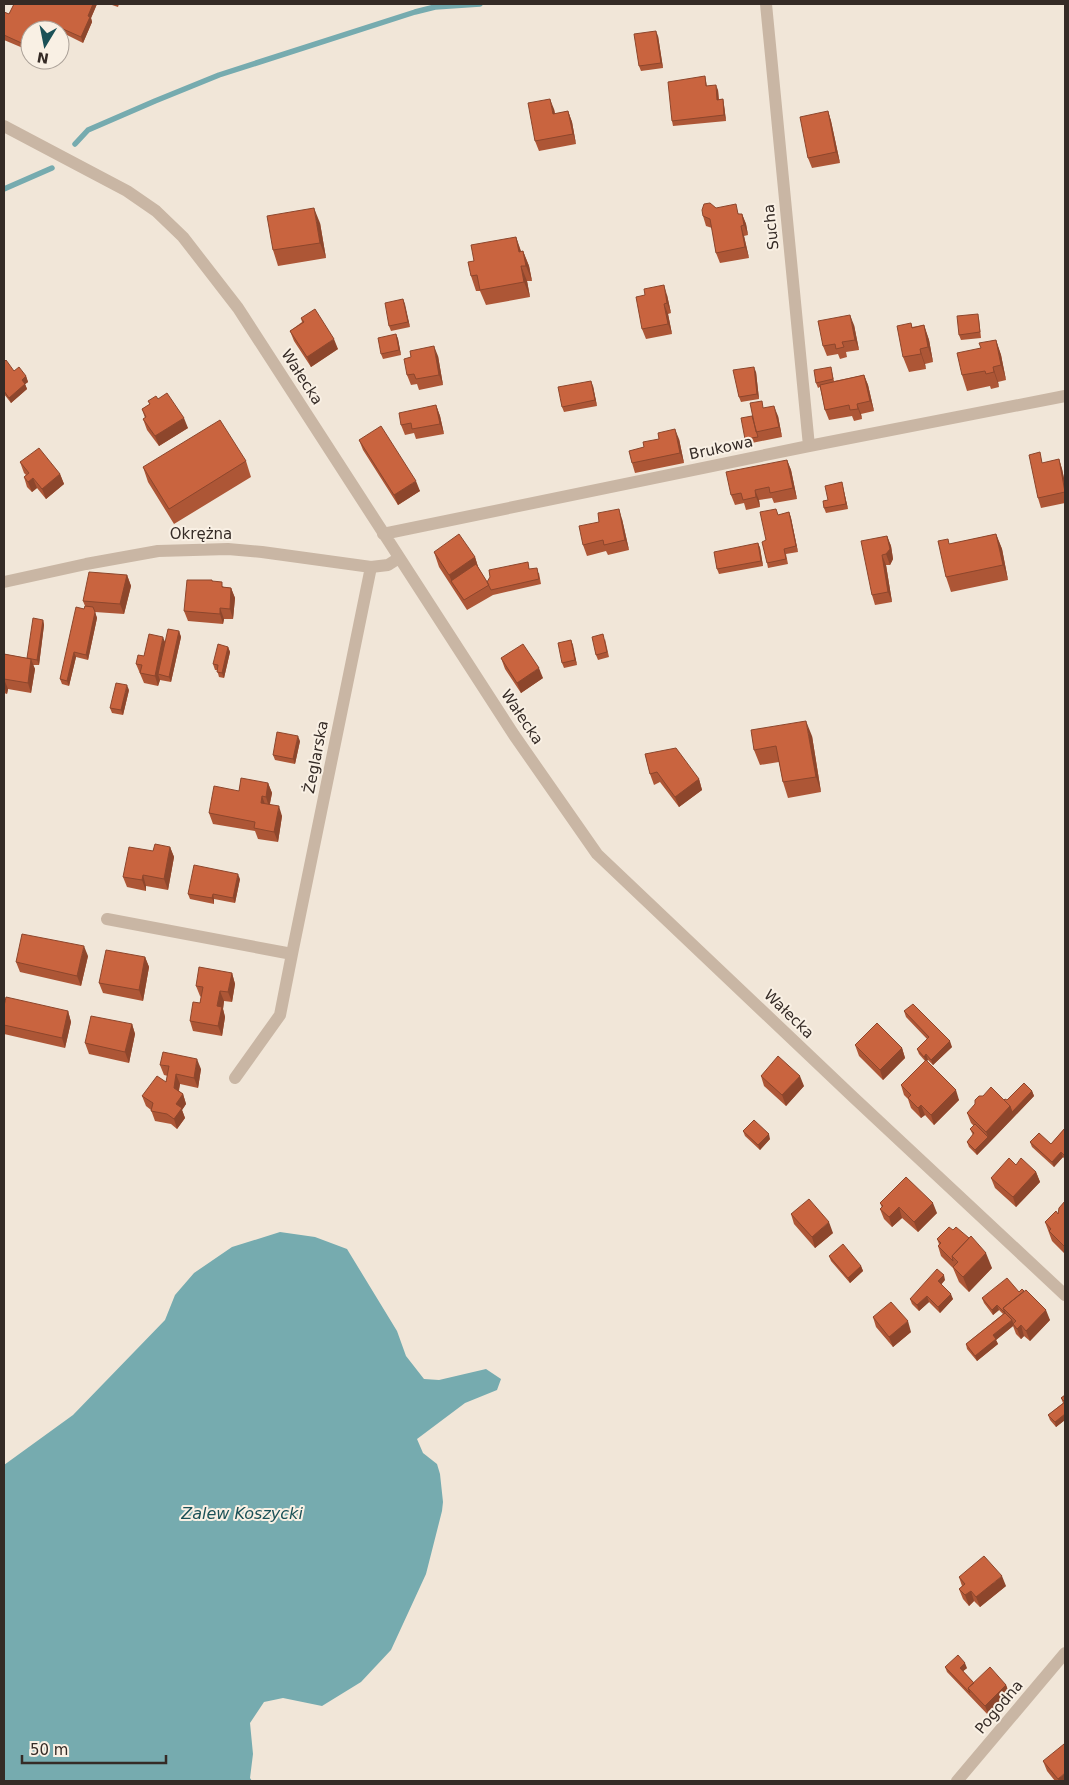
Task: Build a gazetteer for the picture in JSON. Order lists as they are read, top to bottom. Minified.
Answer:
{"streets":{"street":["Sucha","Wałecka","Brukowa","Okrężna","Żeglarska","Pogodna"]},"crossings":[["Sucha","Brukowa"],["Wałecka","Brukowa"],["Wałecka","Okrężna"],["Okrężna","Żeglarska"]],"water":["Zalew Koszycki"],"scale_bar":"50 m","north":"bottom"}
